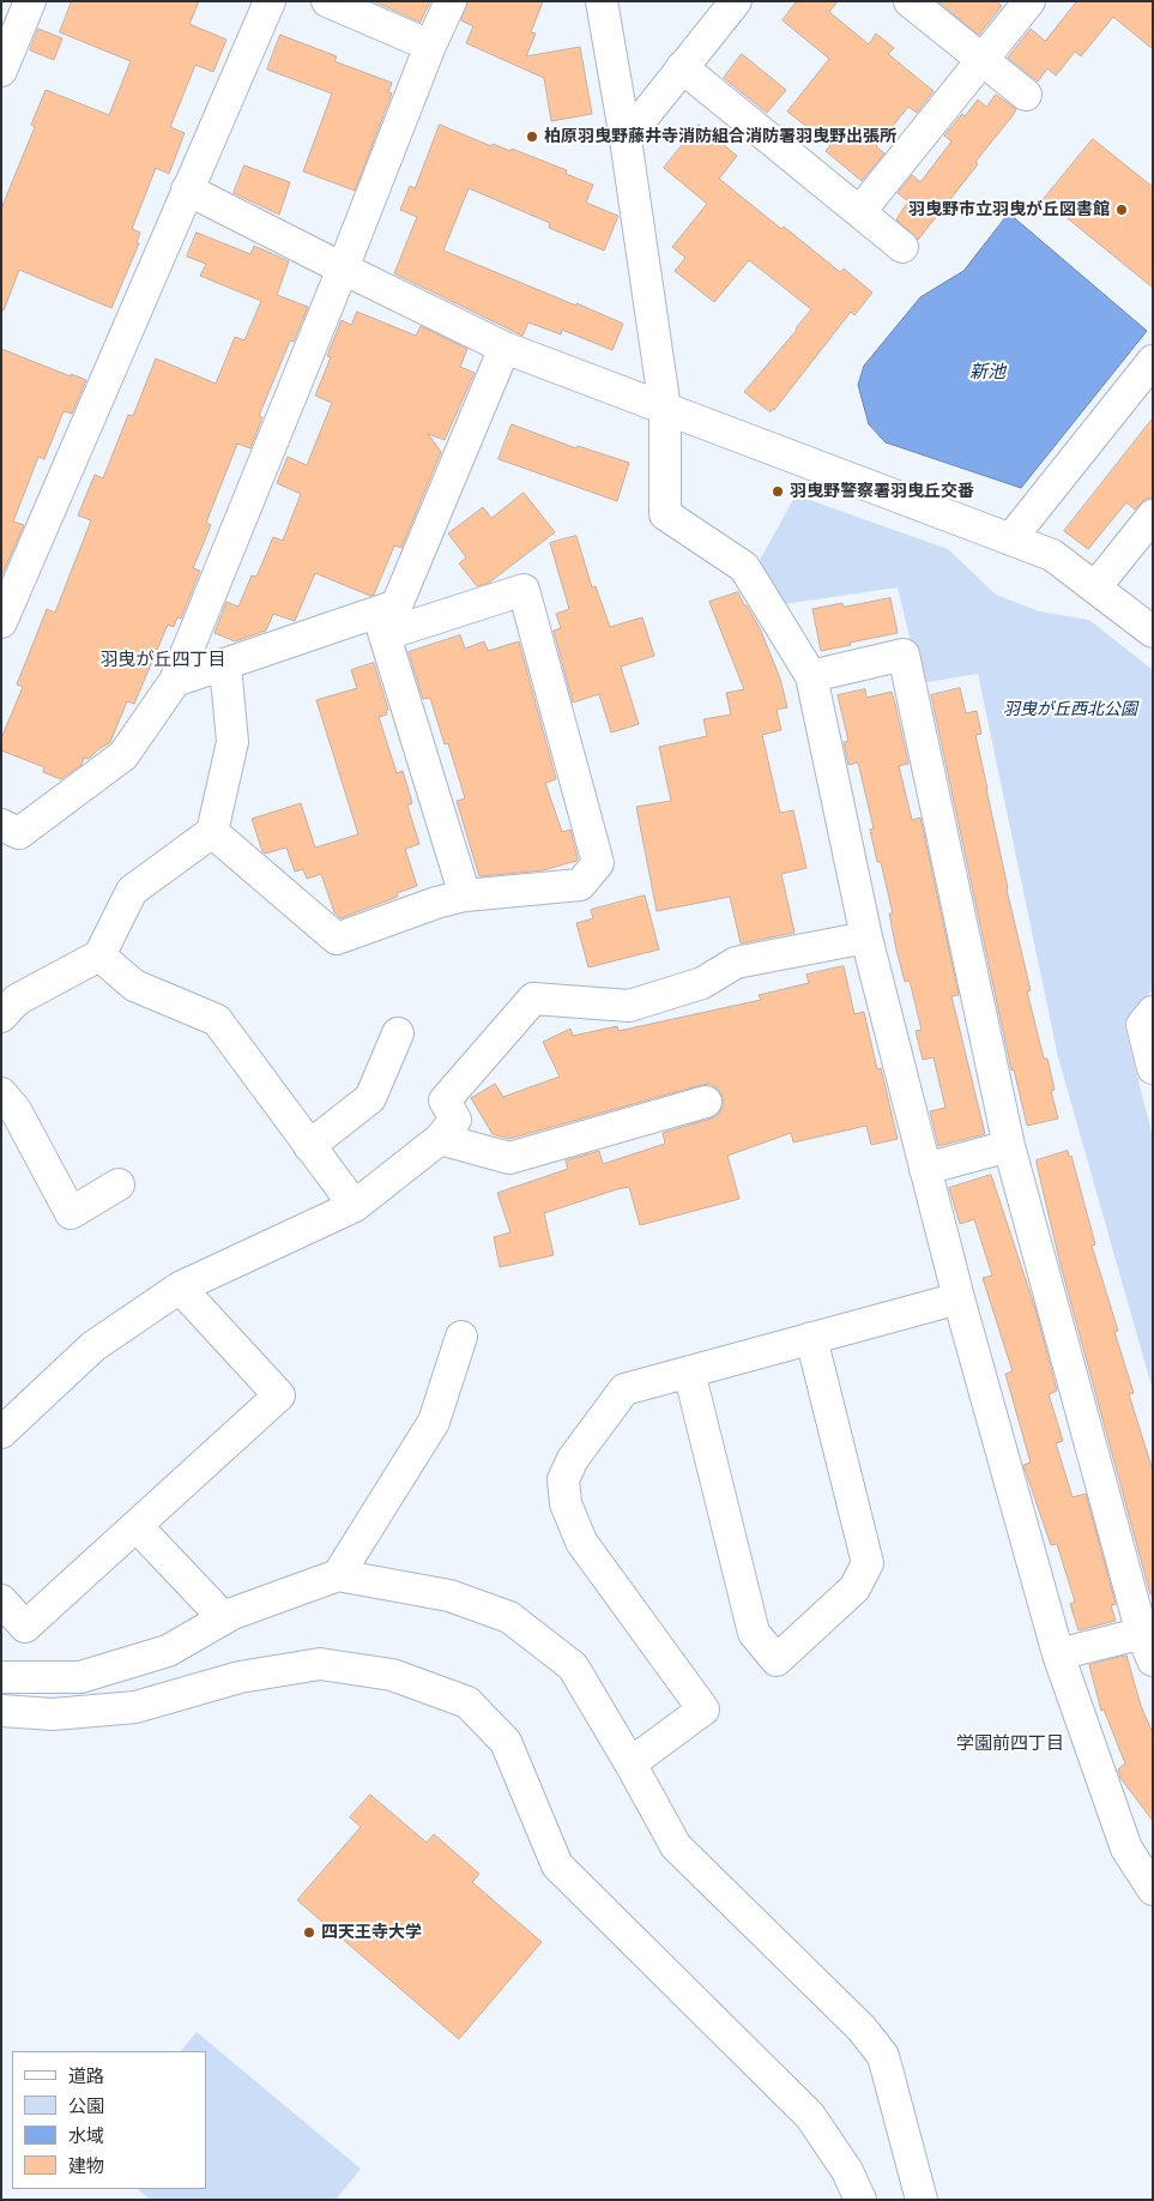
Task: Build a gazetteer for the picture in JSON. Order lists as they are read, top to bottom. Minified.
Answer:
{"districts":["羽曳が丘四丁目","学園前四丁目"],"water":["新池"],"parks":["羽曳が丘西北公園"],"places":["柏原羽曳野藤井寺消防組合消防署羽曳野出張所","羽曳野市立羽曳が丘図書館","羽曳野警察署羽曳丘交番","四天王寺大学"],"legend":["道路","公園","水域","建物"]}
